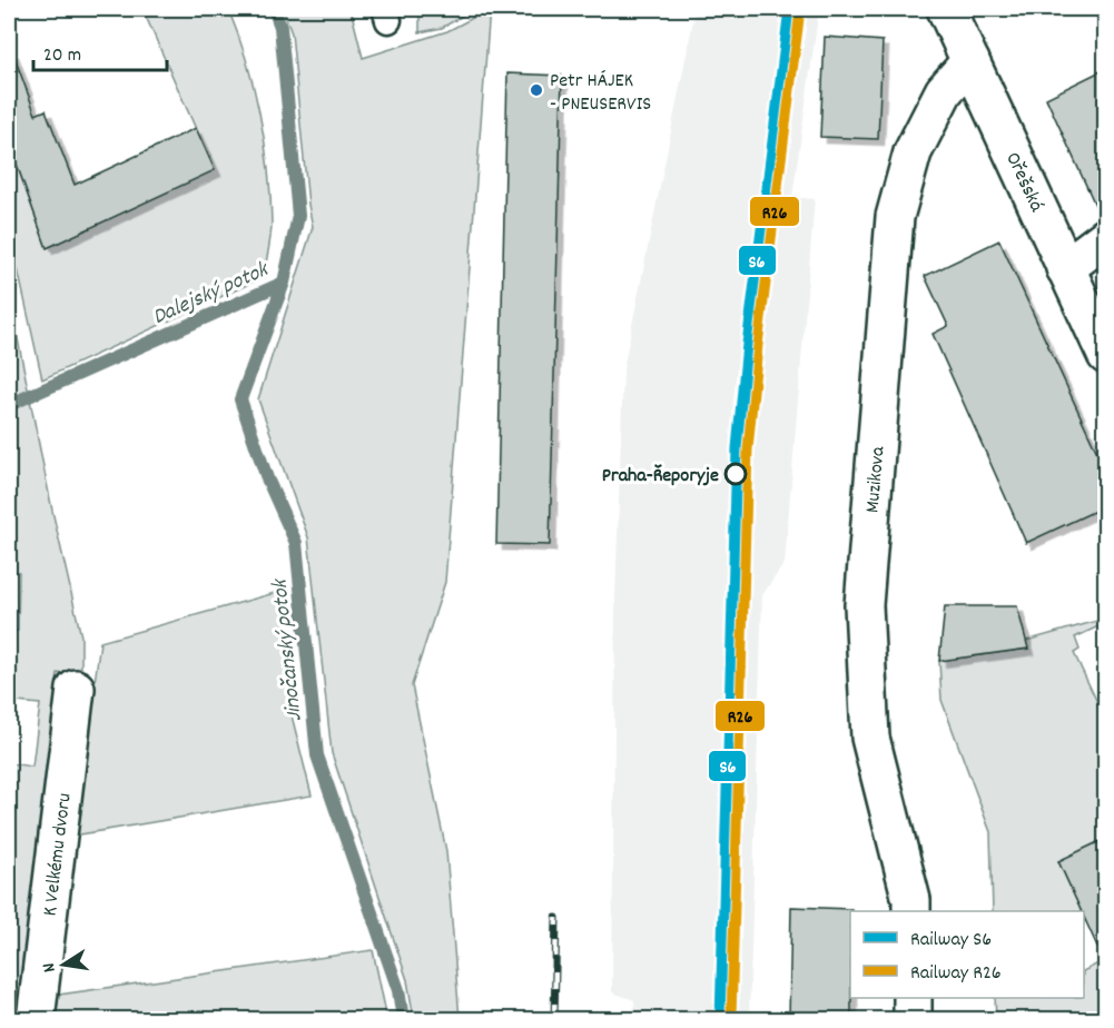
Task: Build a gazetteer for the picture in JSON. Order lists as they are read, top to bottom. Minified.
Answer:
{"streets":{"street":["Ořešská","Muzikova","K Velkému dvoru"]},"crossings":[["Ořešská","Muzikova"]],"water":["Dalejský potok","Jinočanský potok"],"places":["Petr HÁJEK - PNEUSERVIS","Praha-Řeporyje"],"lines":["rail line S6","rail line R26"],"legend":["Railway S6","Railway R26"],"scale_bar":"20 m","north":"left"}
